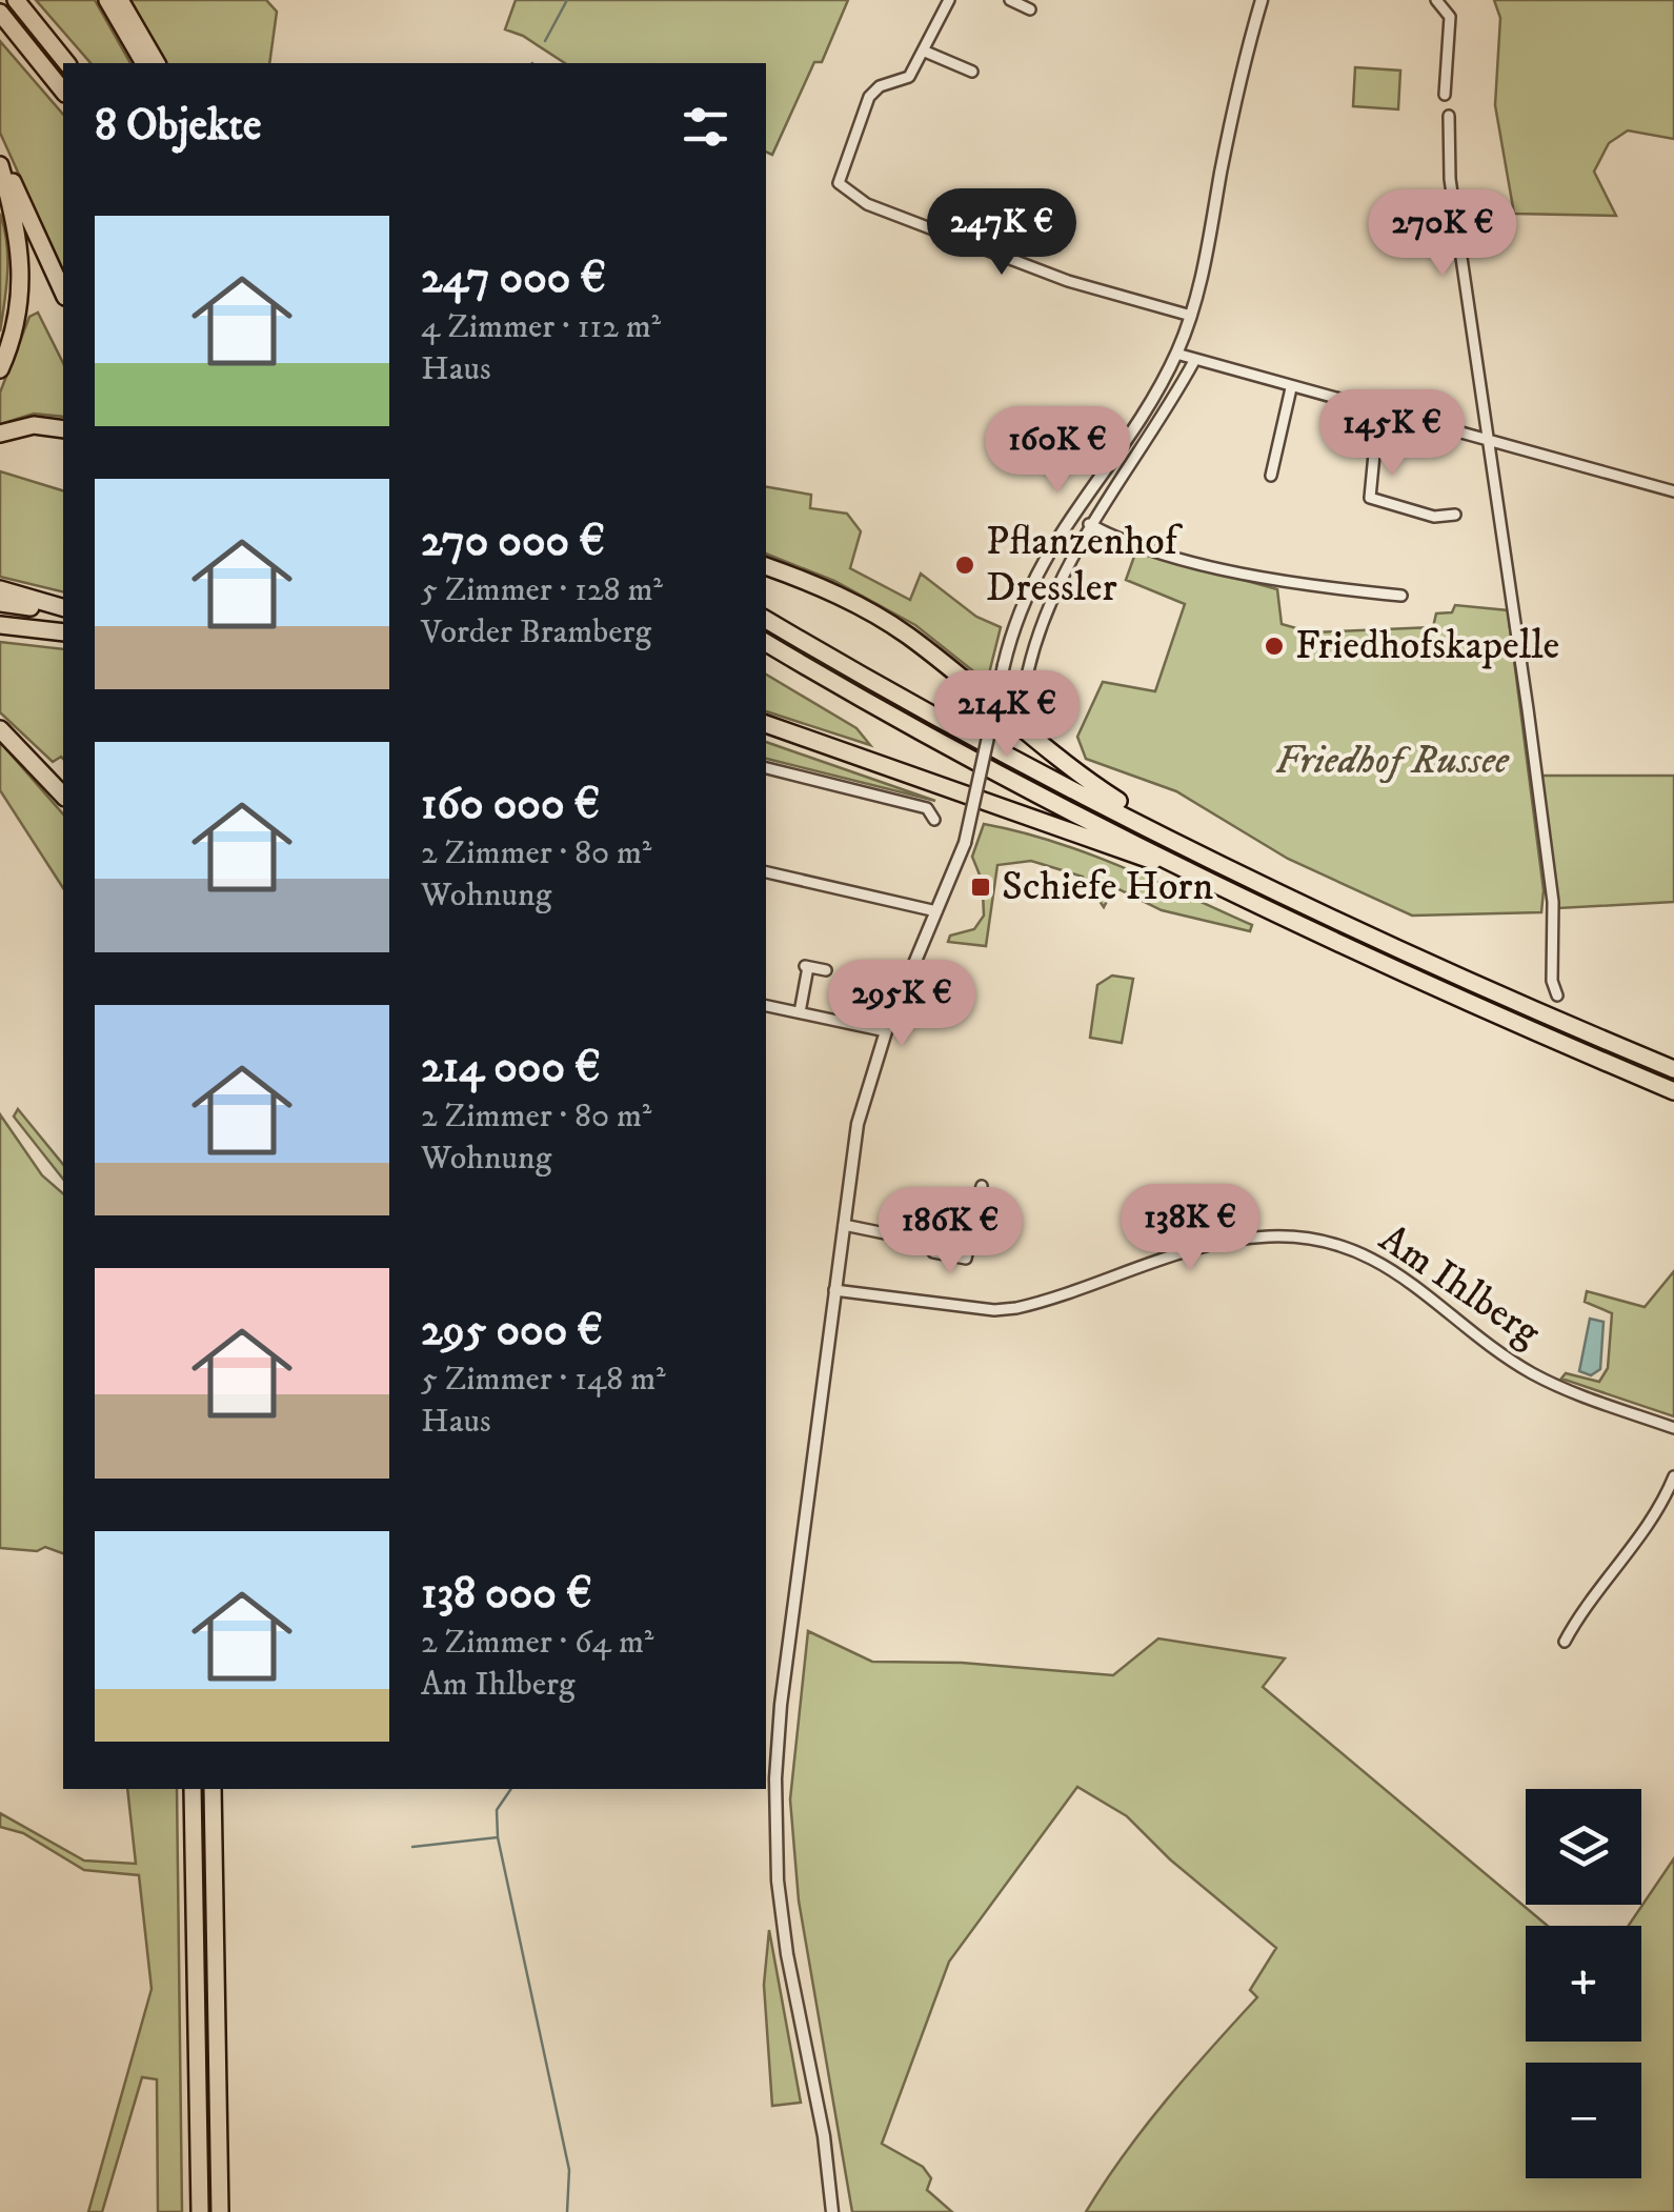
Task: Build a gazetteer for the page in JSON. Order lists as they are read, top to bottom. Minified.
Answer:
{"streets":{"street":["Am Ihlberg"]},"parks":["Friedhof Russee"],"places":{"other":["Pflanzenhof Dressler","Friedhofskapelle"],"transit":["Schiefe Horn"]},"page":{"heading":"8 Objekte","price":["247K €","270K €","145K €","160K €","214K €","295K €","138K €","186K €"],"list":[{"name":"247 000 €","note":"4 Zimmer · 112 m² · Haus"},{"name":"270 000 €","note":"5 Zimmer · 128 m² · Vorder Bramberg"},{"name":"160 000 €","note":"2 Zimmer · 80 m² · Wohnung"},{"name":"214 000 €","note":"2 Zimmer · 80 m² · Wohnung"},{"name":"295 000 €","note":"5 Zimmer · 148 m² · Haus"},{"name":"138 000 €","note":"2 Zimmer · 64 m² · Am Ihlberg"}],"map_buttons":["+","−"]}}
